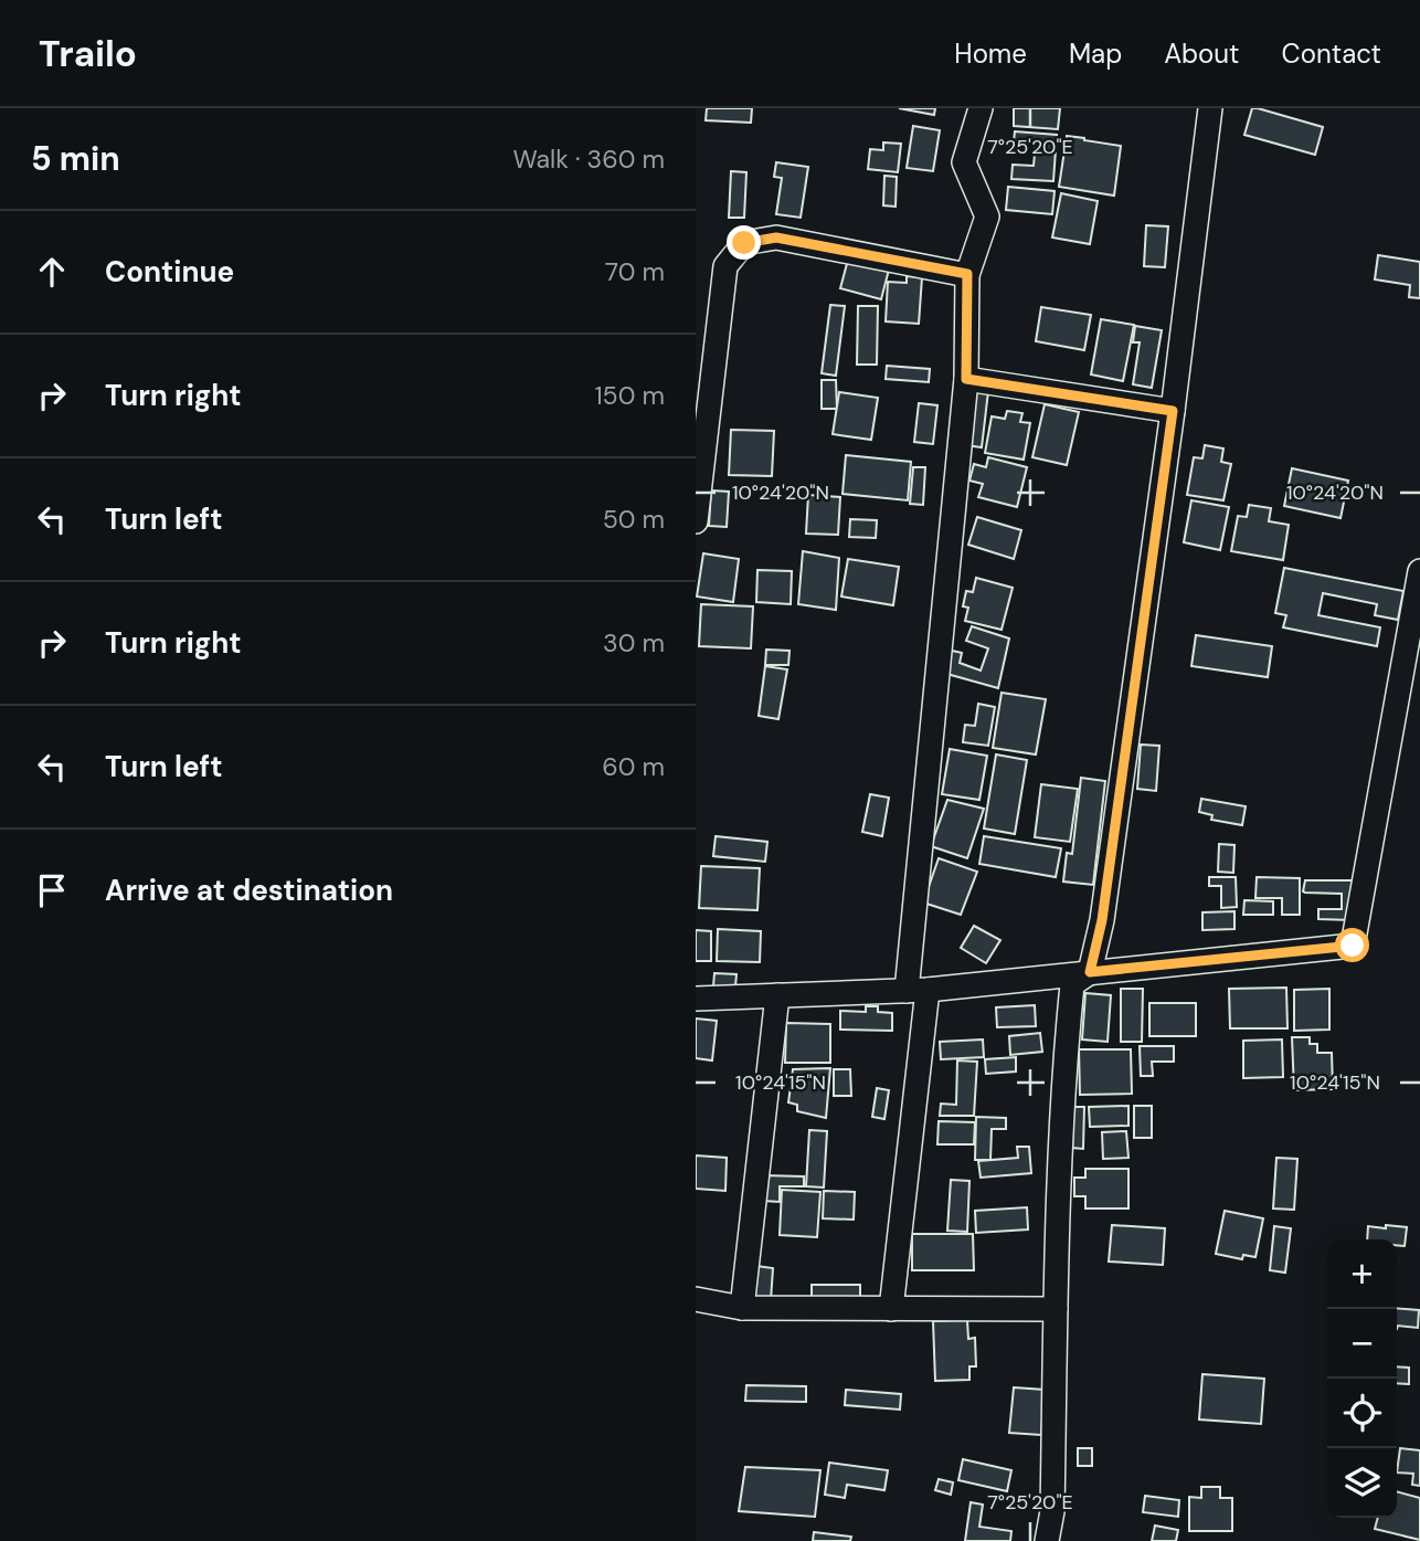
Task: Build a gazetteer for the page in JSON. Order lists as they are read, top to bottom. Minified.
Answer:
{"page":{"header":"Trailo","nav":["Home","Map","About","Contact"],"heading":["5 min","Walk · 360 m"],"list":[["Continue","70 m"],["Turn right","150 m"],["Turn left","50 m"],["Turn right","30 m"],["Turn left","60 m"],"Arrive at destination"],"map_buttons":["+","−"]},"coordinates":["7°25'20\"E","10°24'20\"N","10°24'15\"N"]}
